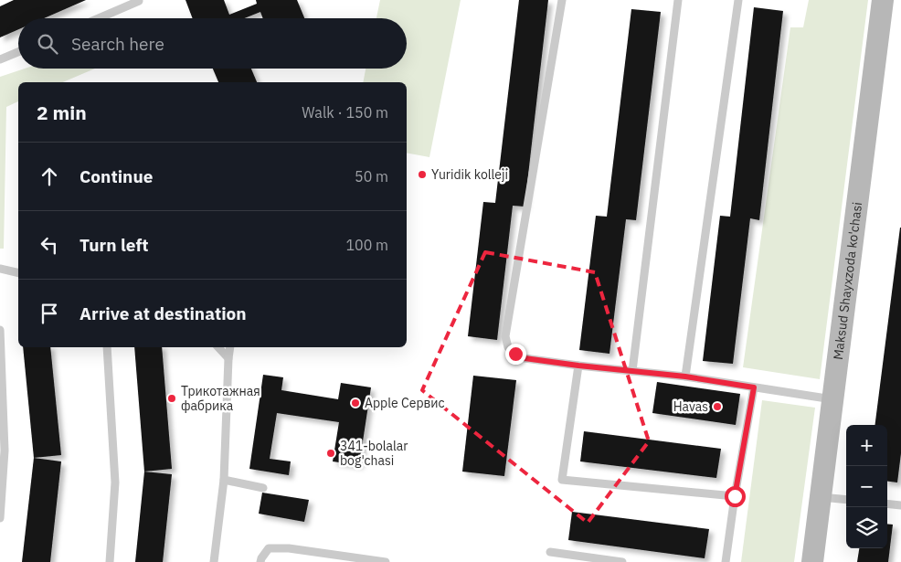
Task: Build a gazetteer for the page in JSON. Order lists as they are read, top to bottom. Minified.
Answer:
{"streets":{"street":["Maksud Shayxzoda ko'chasi"]},"places":["Yuridik kolleji","Трикотажная фабрика","Apple Сервис","Havas","341-bolalar bog'chasi"],"page":{"search":"Search here","heading":["2 min","Walk · 150 m"],"list":[["Continue","50 m"],["Turn left","100 m"],"Arrive at destination"],"map_buttons":["+","−"]}}
